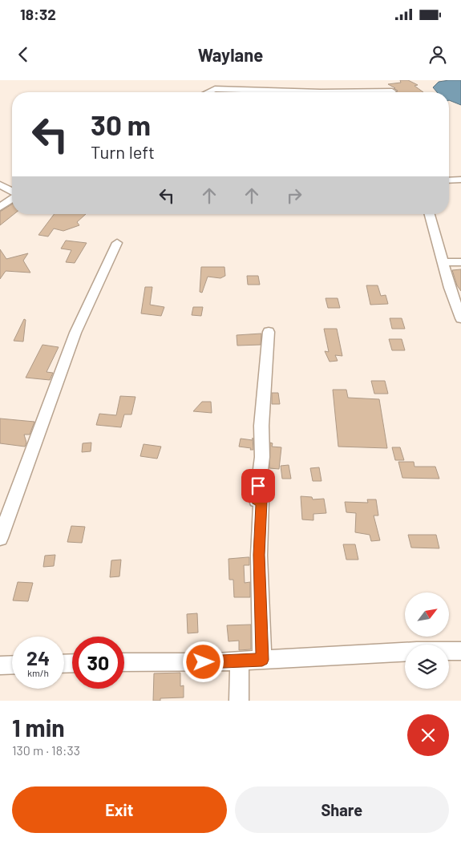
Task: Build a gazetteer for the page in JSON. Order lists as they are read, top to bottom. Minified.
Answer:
{"north":"top right","page":{"status":"18:32","header":"Waylane","turn":["30 m","Turn left"],"speed":"24 km/h","limit":"30","heading":["1 min","130 m · 18:33"],"buttons":["Exit","Share"]}}
